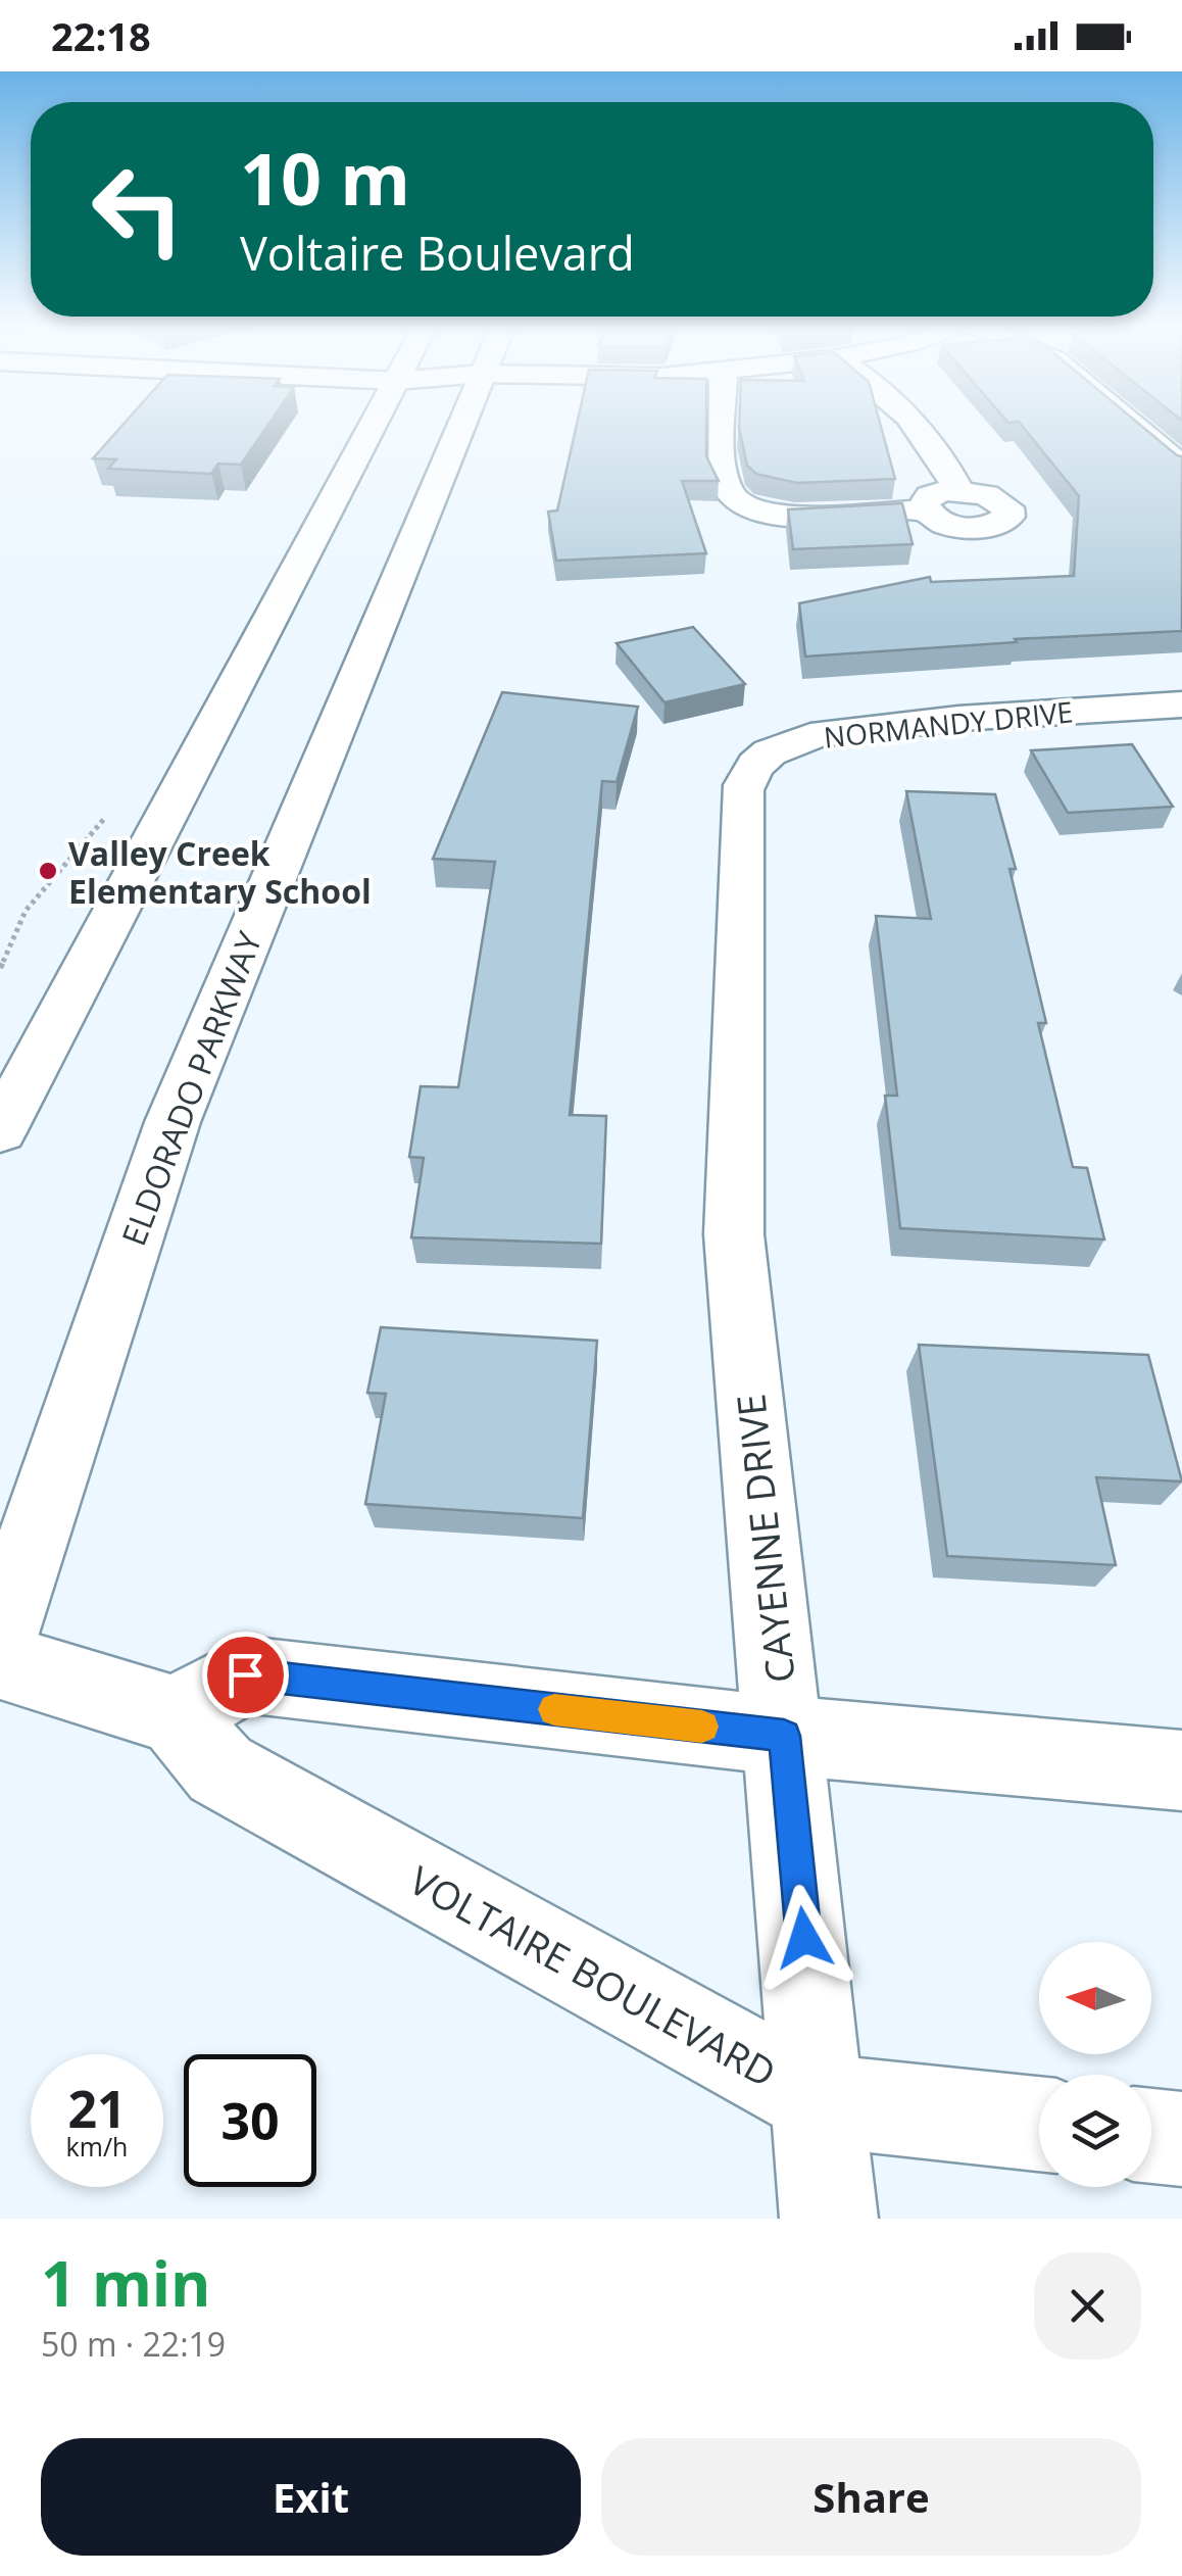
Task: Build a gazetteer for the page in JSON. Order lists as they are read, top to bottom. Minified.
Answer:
{"streets":{"street":["NORMANDY DRIVE","ELDORADO PARKWAY","CAYENNE DRIVE","VOLTAIRE BOULEVARD"]},"crossings":[["NORMANDY DRIVE","CAYENNE DRIVE"],["CAYENNE DRIVE","VOLTAIRE BOULEVARD"]],"places":["Valley Creek Elementary School"],"north":"left","page":{"status":"22:18","turn":["10 m","Voltaire Boulevard"],"speed":"21 km/h","limit":"30","heading":["1 min","50 m · 22:19"],"buttons":["Exit","Share"]}}
